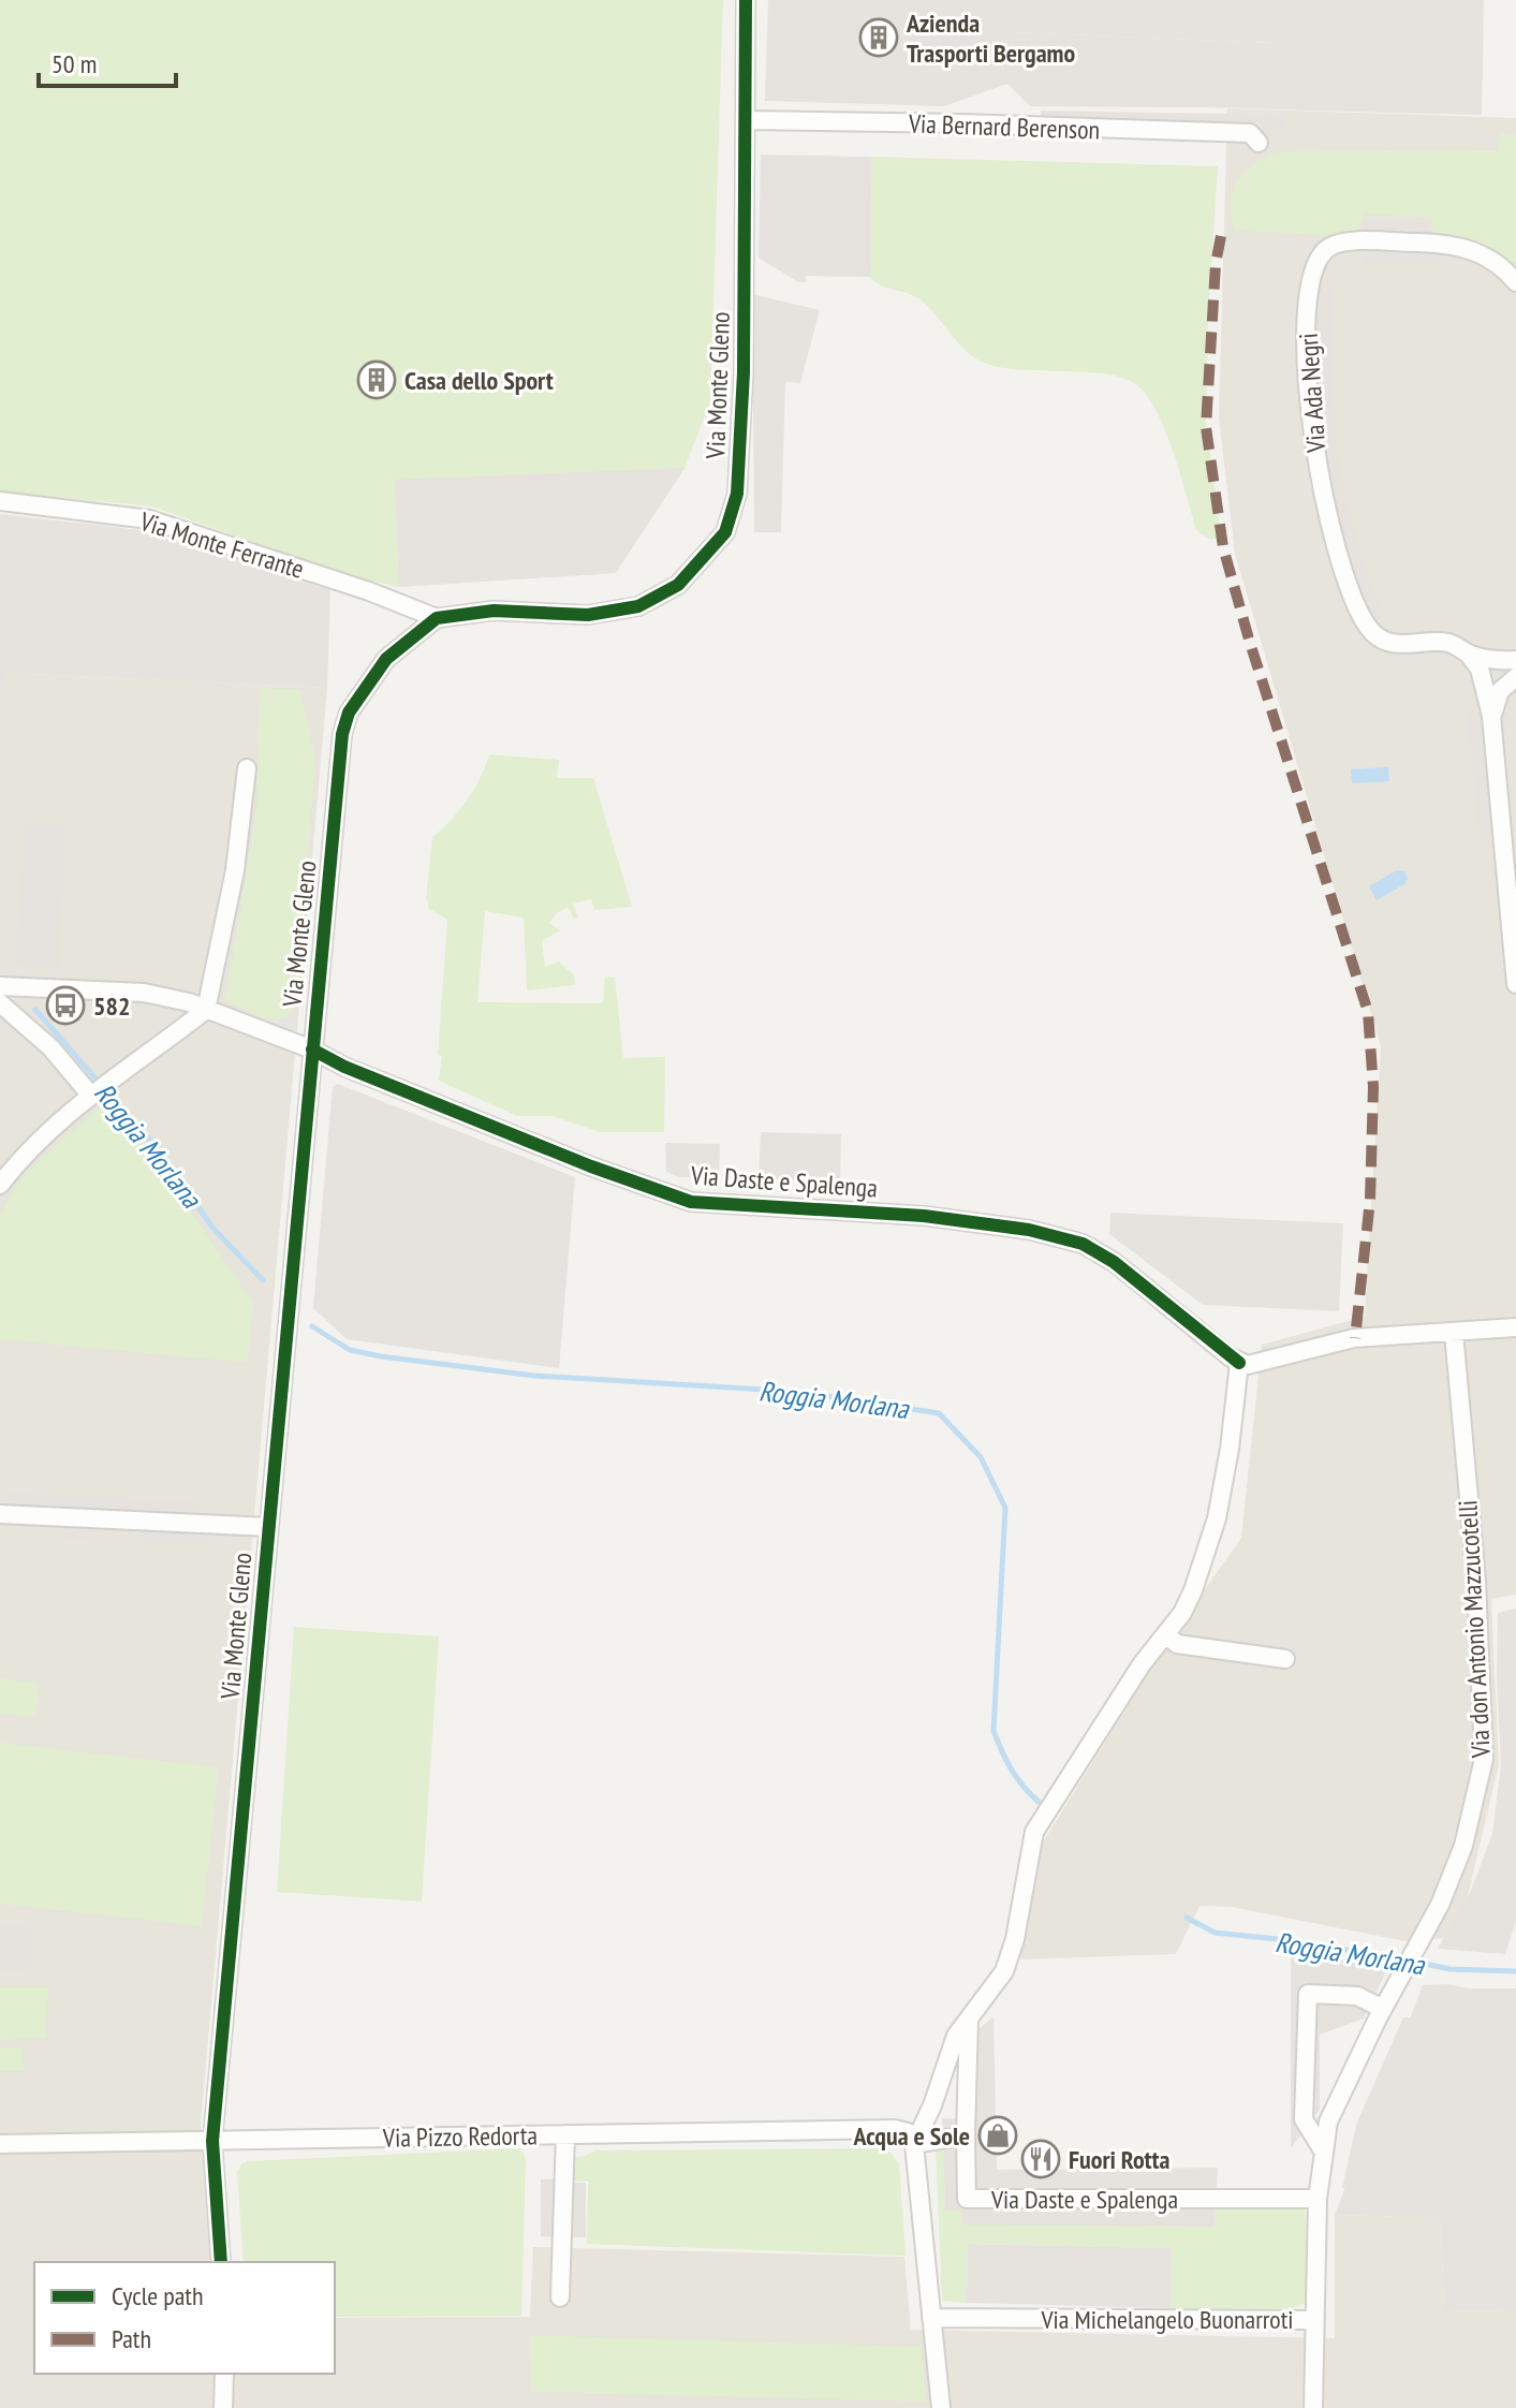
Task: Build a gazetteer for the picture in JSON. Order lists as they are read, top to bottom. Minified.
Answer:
{"streets":{"street":["Via Bernard Berenson","Via Monte Gleno","Via Ada Negri","Via Monte Ferrante","Via Daste e Spalenga","Via don Antonio Mazzucotelli","Via Pizzo Redorta","Via Michelangelo Buonarroti"]},"crossings":[["Via Bernard Berenson","Via Monte Gleno"],["Via Monte Gleno","Via Monte Ferrante"],["Via Monte Gleno","Via Daste e Spalenga"],["Via Monte Gleno","Via Pizzo Redorta"],["Via Daste e Spalenga","Via don Antonio Mazzucotelli"],["Via don Antonio Mazzucotelli","Via Michelangelo Buonarroti"]],"water":["Roggia Morlana"],"places":{"building":["Azienda Trasporti Bergamo","Casa dello Sport"],"bus stop":["582"],"shop":["Acqua e Sole"],"restaurant":["Fuori Rotta"]},"legend":["Cycle path","Path"],"scale_bar":"50 m"}
